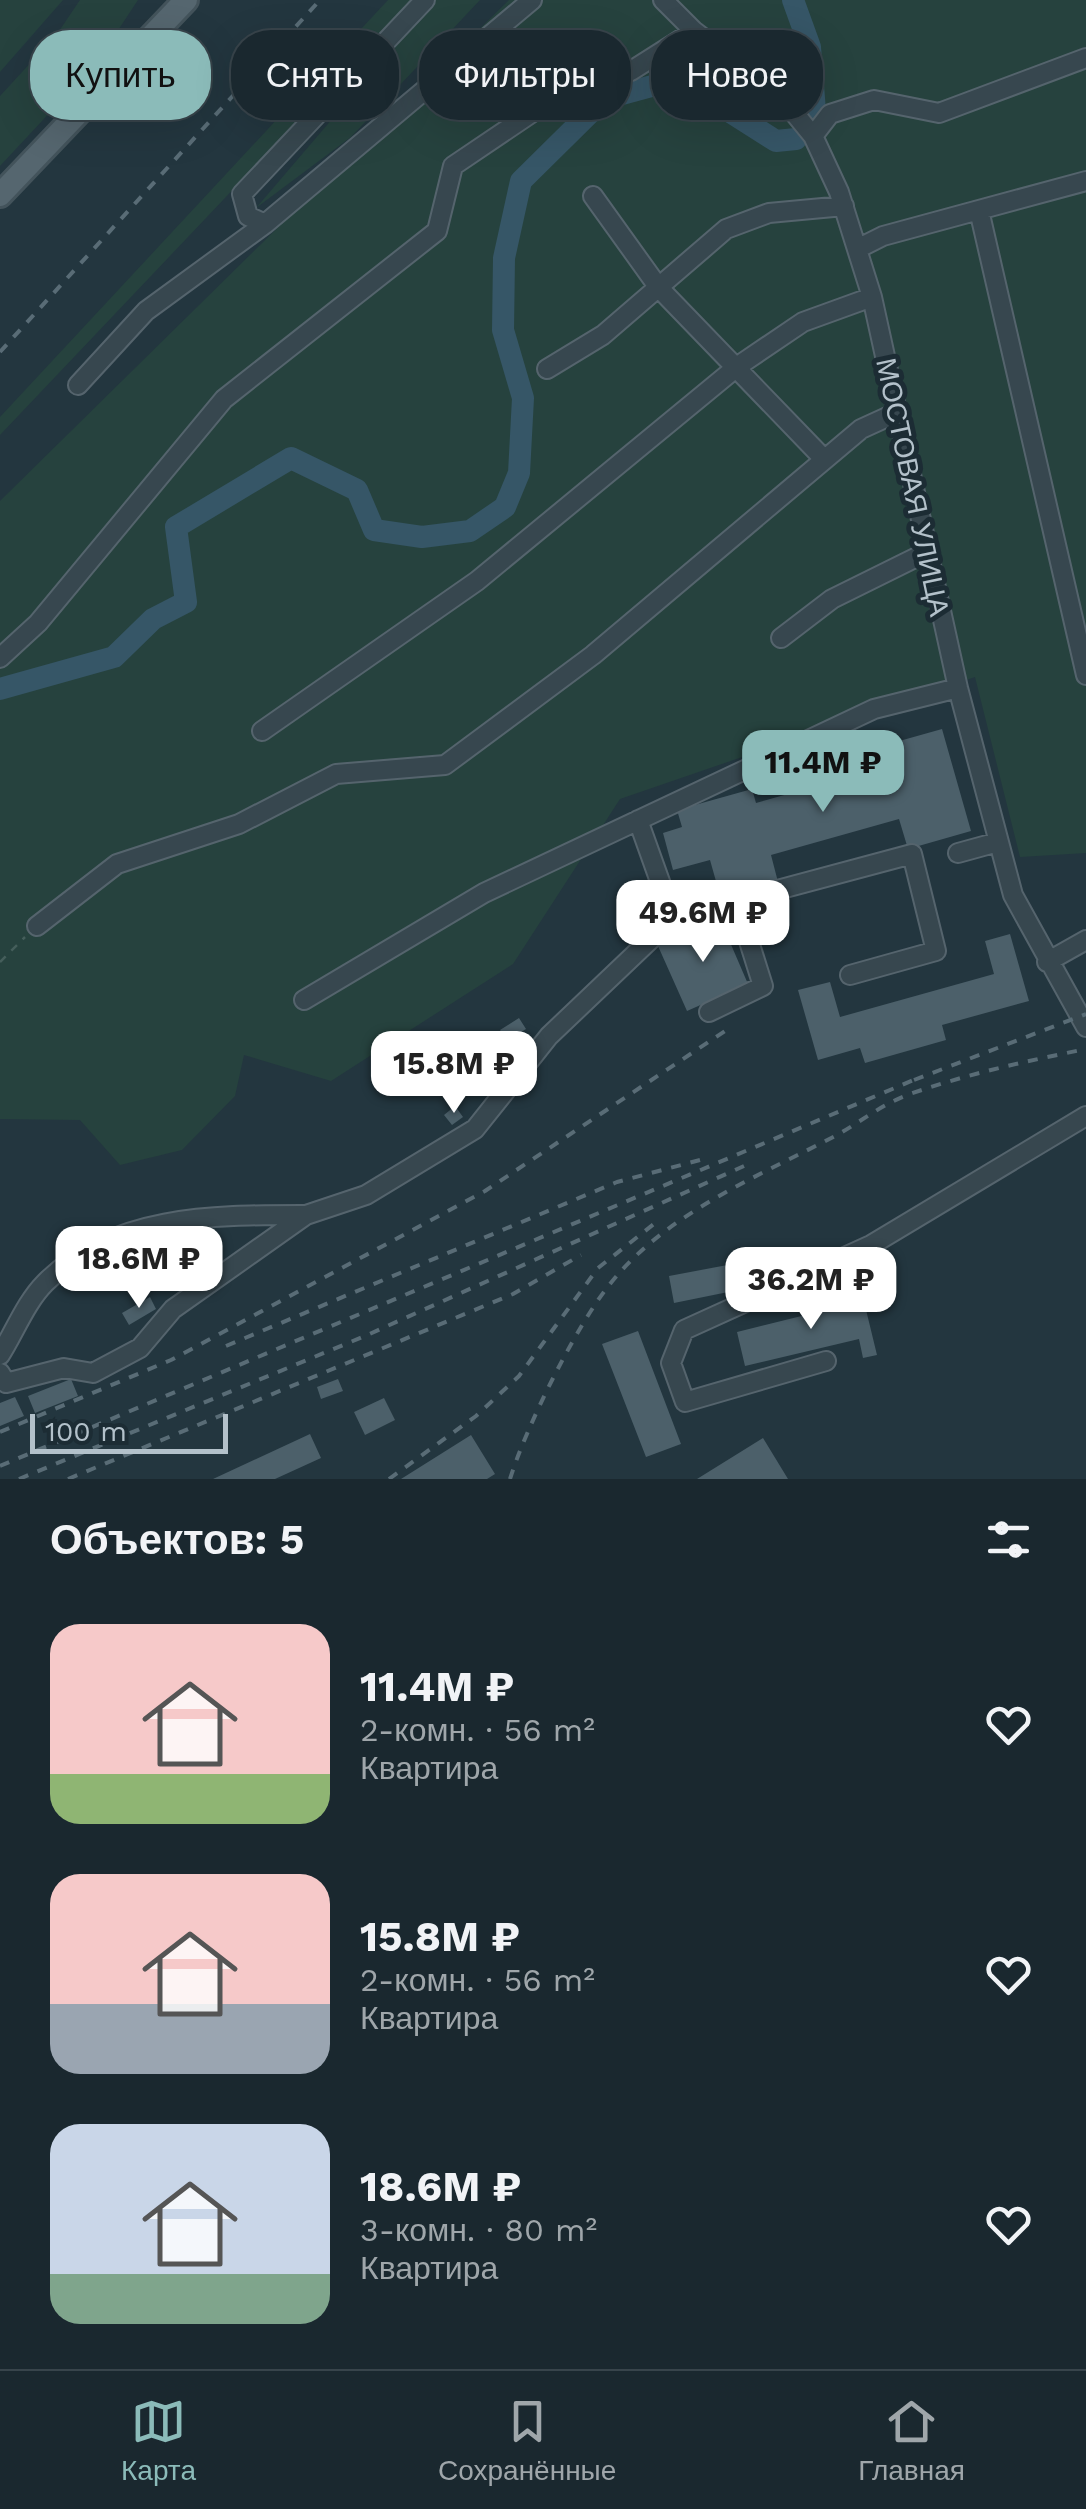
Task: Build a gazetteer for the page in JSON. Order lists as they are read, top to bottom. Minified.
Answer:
{"streets":{"street":["МОСТОВАЯ УЛИЦА"]},"scale_bar":"100 m","page":{"chip":["Купить","Снять","Фильтры","Новое"],"price":["11.4M ₽","49.6M ₽","15.8M ₽","18.6M ₽","36.2M ₽"],"scale":"100 m","heading":"Объектов: 5","list":[{"name":"11.4M ₽","note":"2-комн. · 56 m² · Квартира"},{"name":"15.8M ₽","note":"2-комн. · 56 m² · Квартира"},{"name":"18.6M ₽","note":"3-комн. · 80 m² · Квартира"}],"tabs":["Карта","Сохранённые","Главная"]}}
